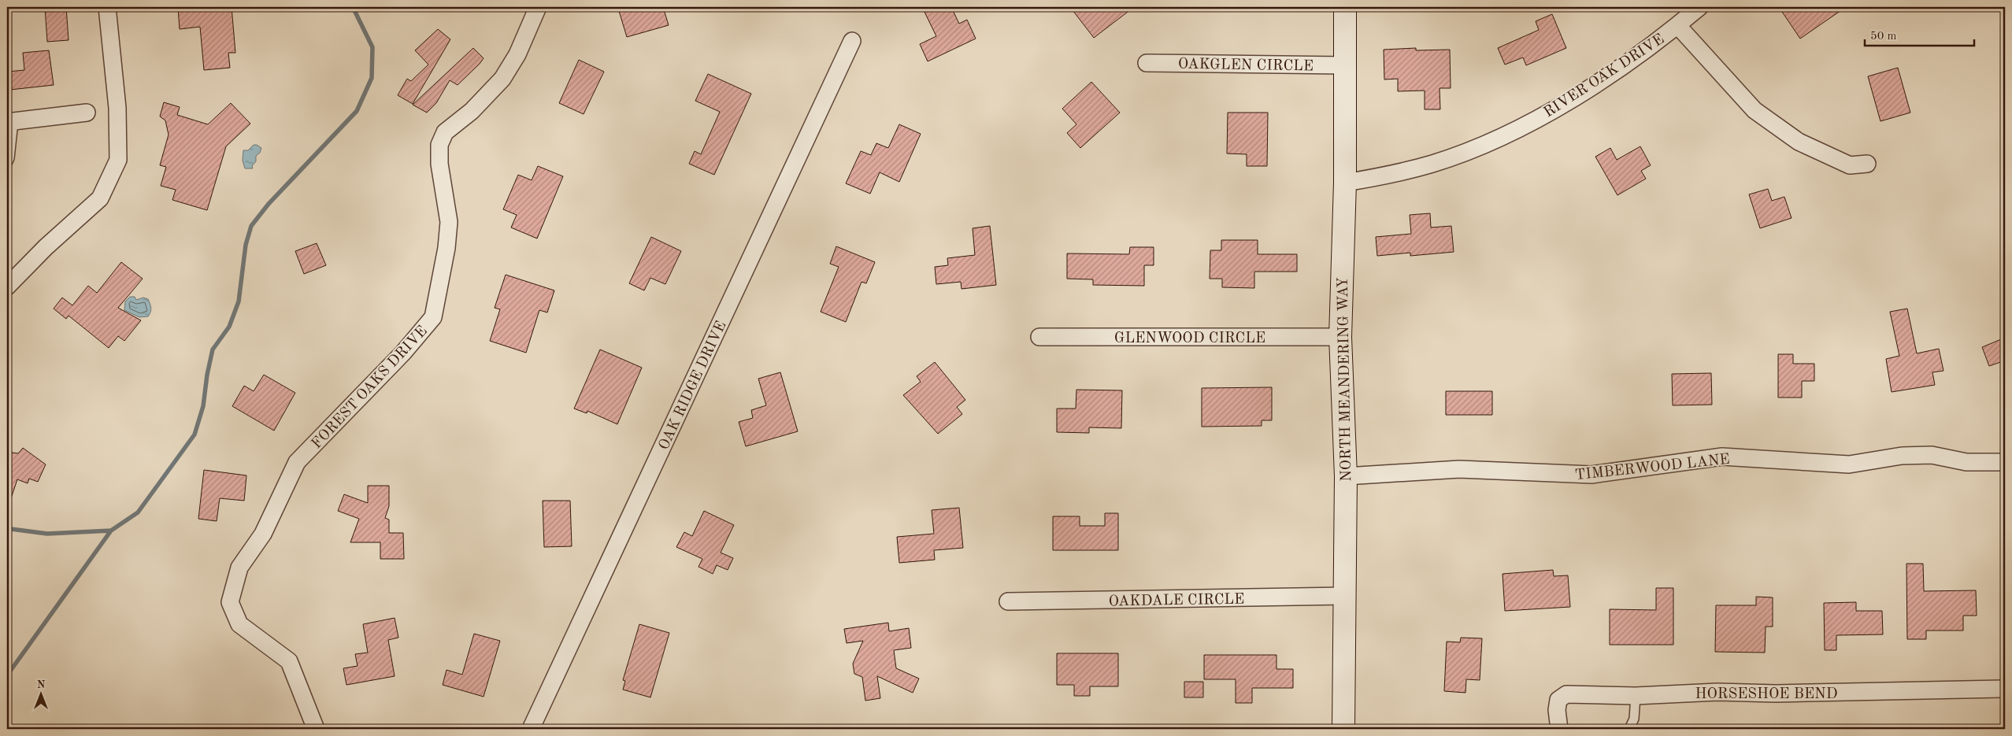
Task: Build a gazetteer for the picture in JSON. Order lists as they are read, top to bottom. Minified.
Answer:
{"streets":{"street":["OAKGLEN CIRCLE","RIVER OAK DRIVE","GLENWOOD CIRCLE","NORTH MEANDERING WAY","OAK RIDGE DRIVE","FOREST OAKS DRIVE","TIMBERWOOD LANE","OAKDALE CIRCLE","HORSESHOE BEND"]},"crossings":[["OAKGLEN CIRCLE","NORTH MEANDERING WAY"],["RIVER OAK DRIVE","NORTH MEANDERING WAY"],["GLENWOOD CIRCLE","NORTH MEANDERING WAY"],["NORTH MEANDERING WAY","TIMBERWOOD LANE"],["NORTH MEANDERING WAY","OAKDALE CIRCLE"]],"scale_bar":"50 m","north":"top"}
